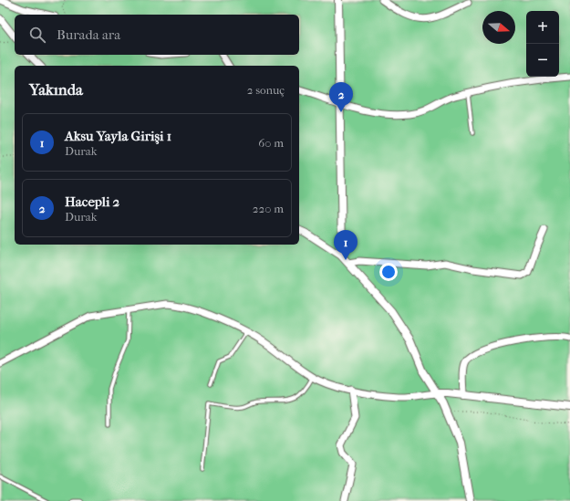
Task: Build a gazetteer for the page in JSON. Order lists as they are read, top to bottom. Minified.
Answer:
{"north":"right","page":{"map_buttons":["+","−"],"search":"Burada ara","heading":["Yakında","2 sonuç"],"pins":["2","1"],"list":[{"mark":"1","name":"Aksu Yayla Girişi 1","note":"Durak","value":"60 m"},{"mark":"2","name":"Hacepli 2","note":"Durak","value":"220 m"}]}}
